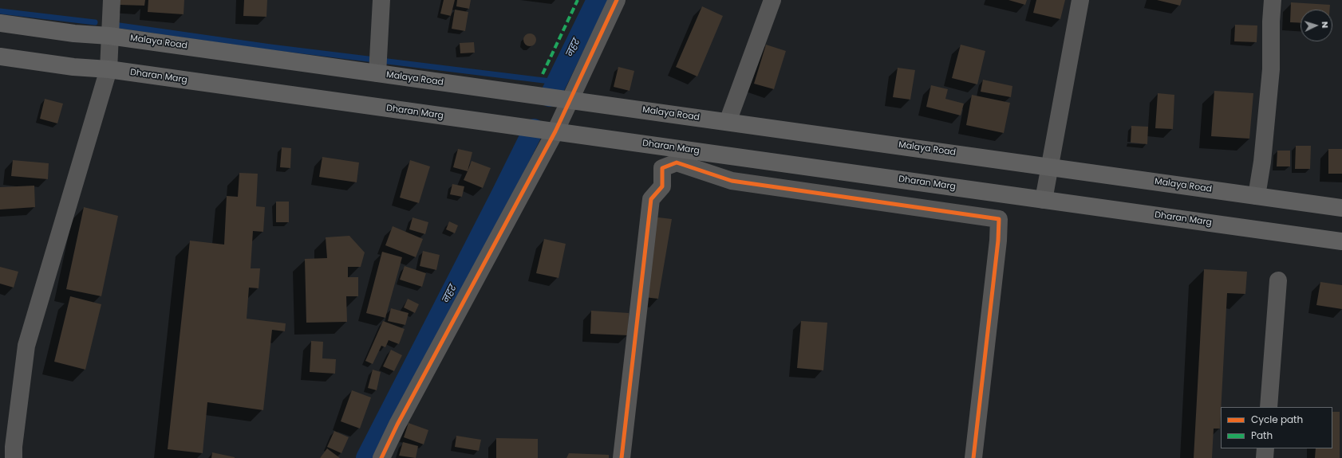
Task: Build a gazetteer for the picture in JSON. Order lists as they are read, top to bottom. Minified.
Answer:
{"streets":{"main road":["Malaya Road","Dharan Marg"]},"water":["नहर"],"legend":["Cycle path","Path"],"north":"right"}
